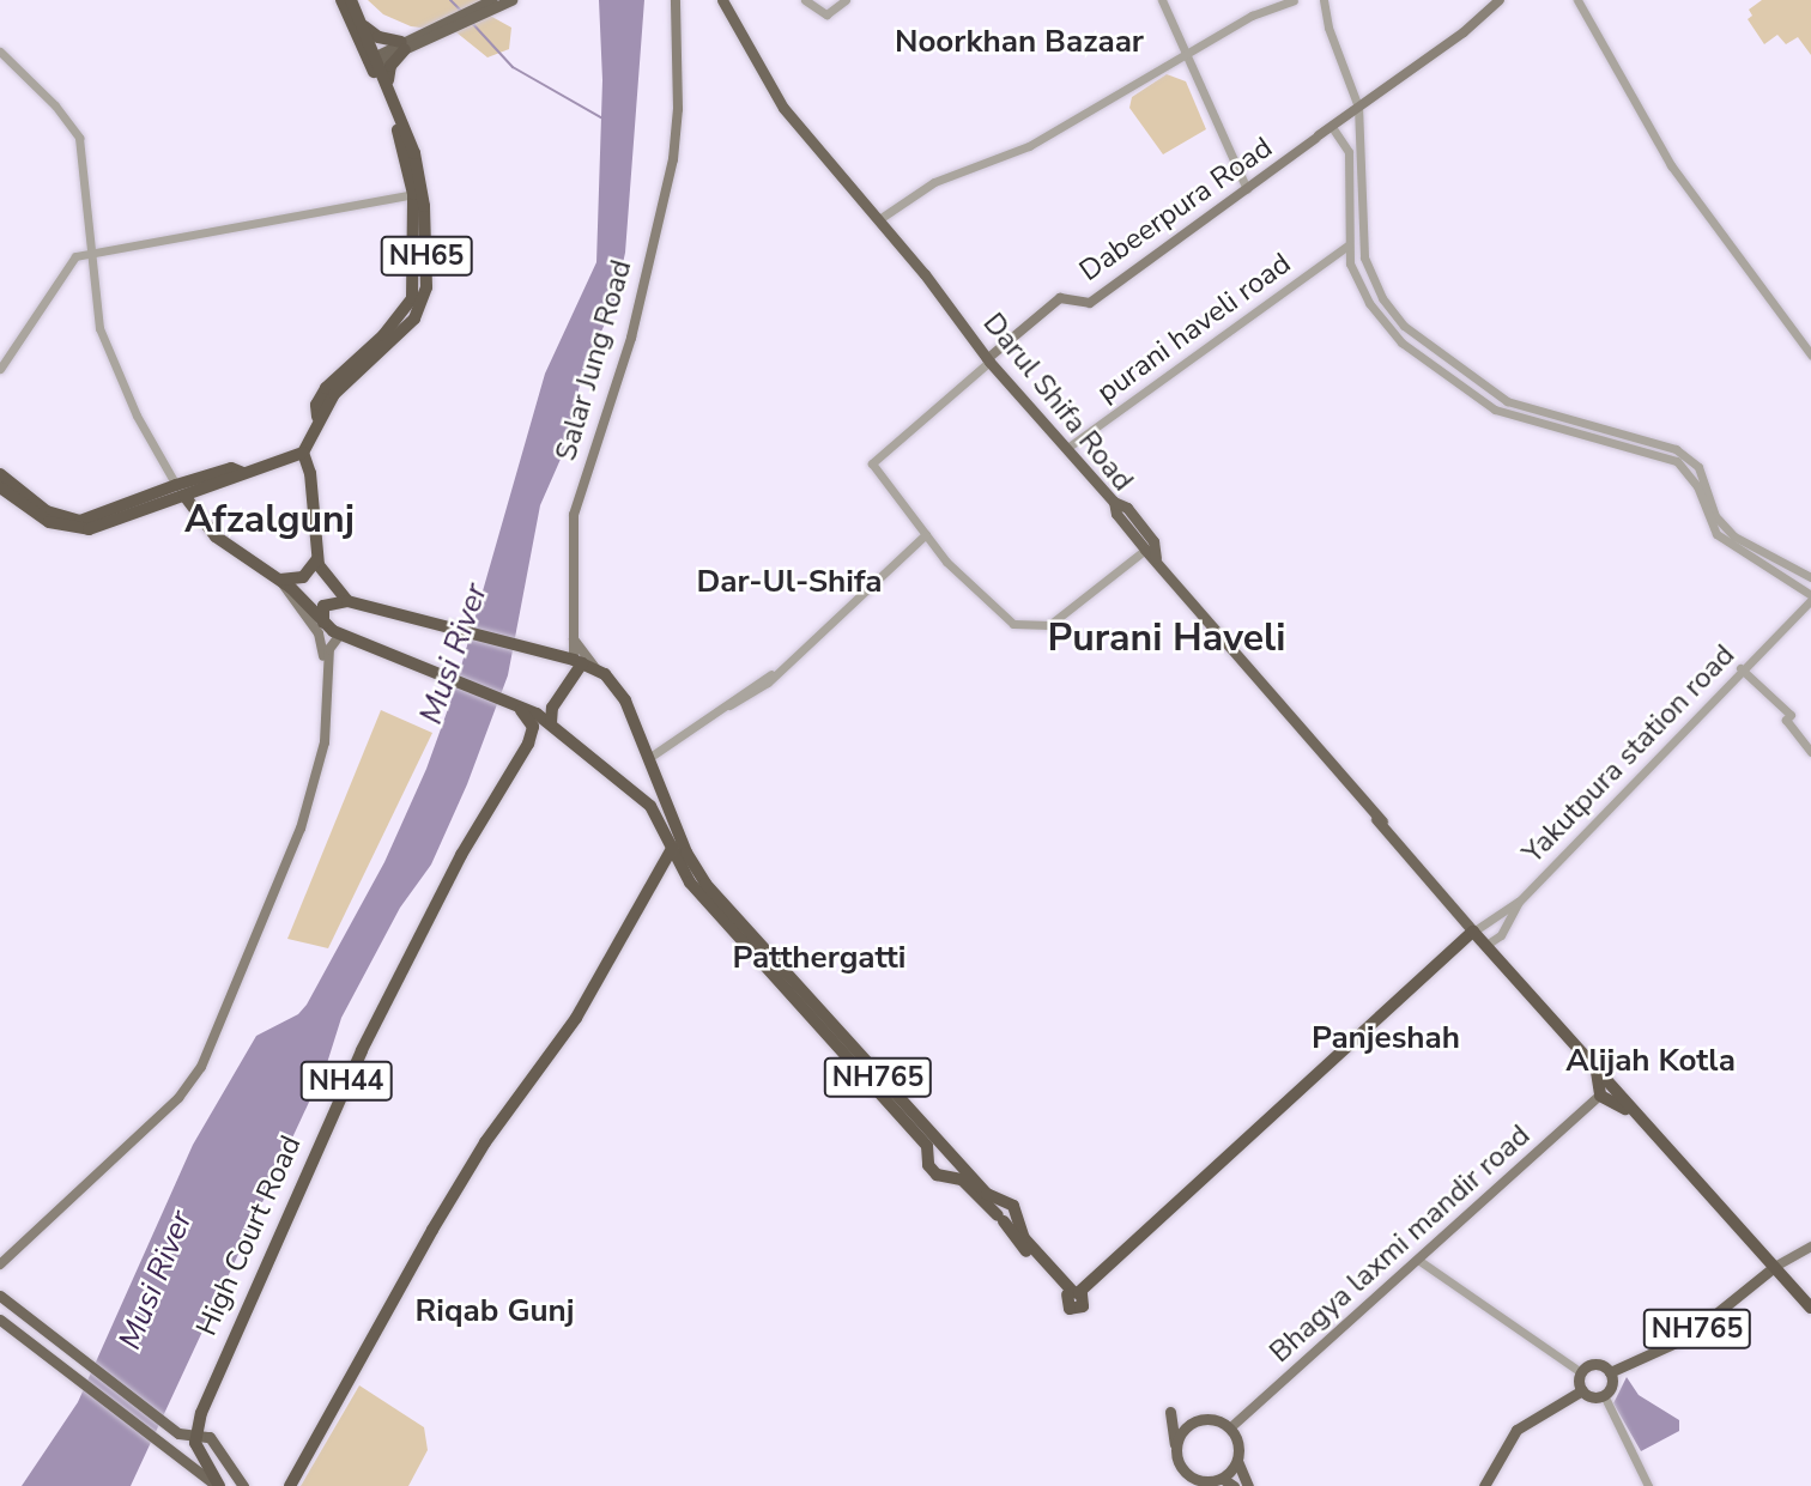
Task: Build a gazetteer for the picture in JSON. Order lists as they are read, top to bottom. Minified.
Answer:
{"streets":{"highway":["NH65","NH765","NH44","High Court Road"],"main road":["Dabeerpura Road","Salar Jung Road","Darul Shifa Road","Bhagya laxmi mandir road"],"street":["purani haveli road","Yakutpura station road"]},"crossings":[["Dabeerpura Road","Darul Shifa Road"],["purani haveli road","Darul Shifa Road"],["Darul Shifa Road","NH765"],["Yakutpura station road","NH765"],["NH765","Bhagya laxmi mandir road"]],"districts":["Noorkhan Bazaar","Afzalgunj","Dar-Ul-Shifa","Purani Haveli","Patthergatti","Panjeshah","Alijah Kotla","Riqab Gunj"],"water":["Musi River"]}
